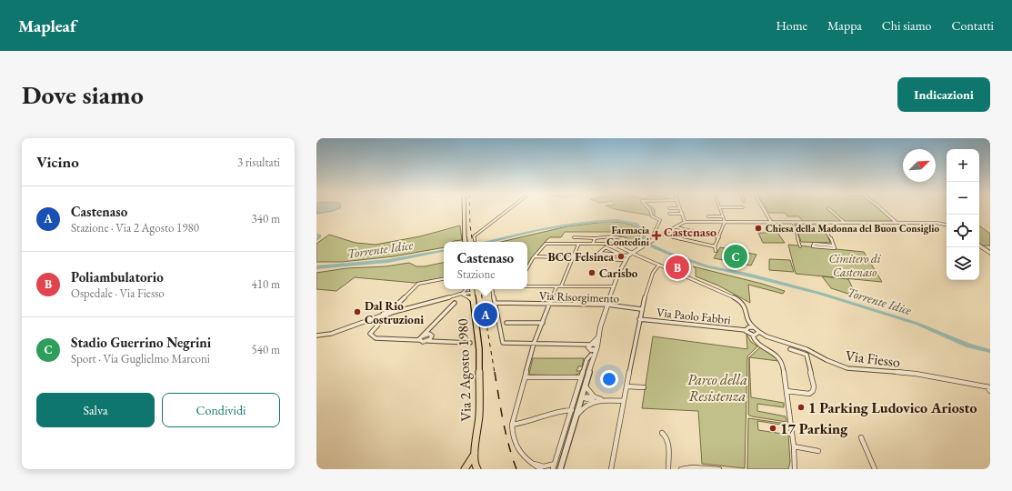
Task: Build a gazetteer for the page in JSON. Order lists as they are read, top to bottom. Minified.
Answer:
{"streets":{"main road":["Via 2 Agosto 1980"],"street":["Via Risorgimento","Via Paolo Fabbri","Via Fiesso"]},"districts":["Castenaso"],"water":["Torrente Idice"],"parks":["Cimitero di Castenaso","Parco della Resistenza"],"places":{"other":["Chiesa della Madonna del Buon Consiglio","BCC Felsinea","Carisbo","Dal Rio Costruzioni","1 Parking Ludovico Ariosto","17 Parking"],"health":["Farmacia Contedini"]},"north":"top right","page":{"header":"Mapleaf","nav":["Home","Mappa","Chi siamo","Contatti"],"buttons":["Indicazioni",["Salva","Condividi"]],"title":"Dove siamo","heading":["Vicino","3 risultati"],"map_buttons":["+","−"],"list":[{"mark":"A","name":"Castenaso","note":"Stazione · Via 2 Agosto 1980","value":"340 m"},{"mark":"B","name":"Poliambulatorio","note":"Ospedale · Via Fiesso","value":"410 m"},{"mark":"C","name":"Stadio Guerrino Negrini","note":"Sport · Via Guglielmo Marconi","value":"540 m"}],"popup":["Castenaso","Stazione"],"pins":["C","B","A"]}}
